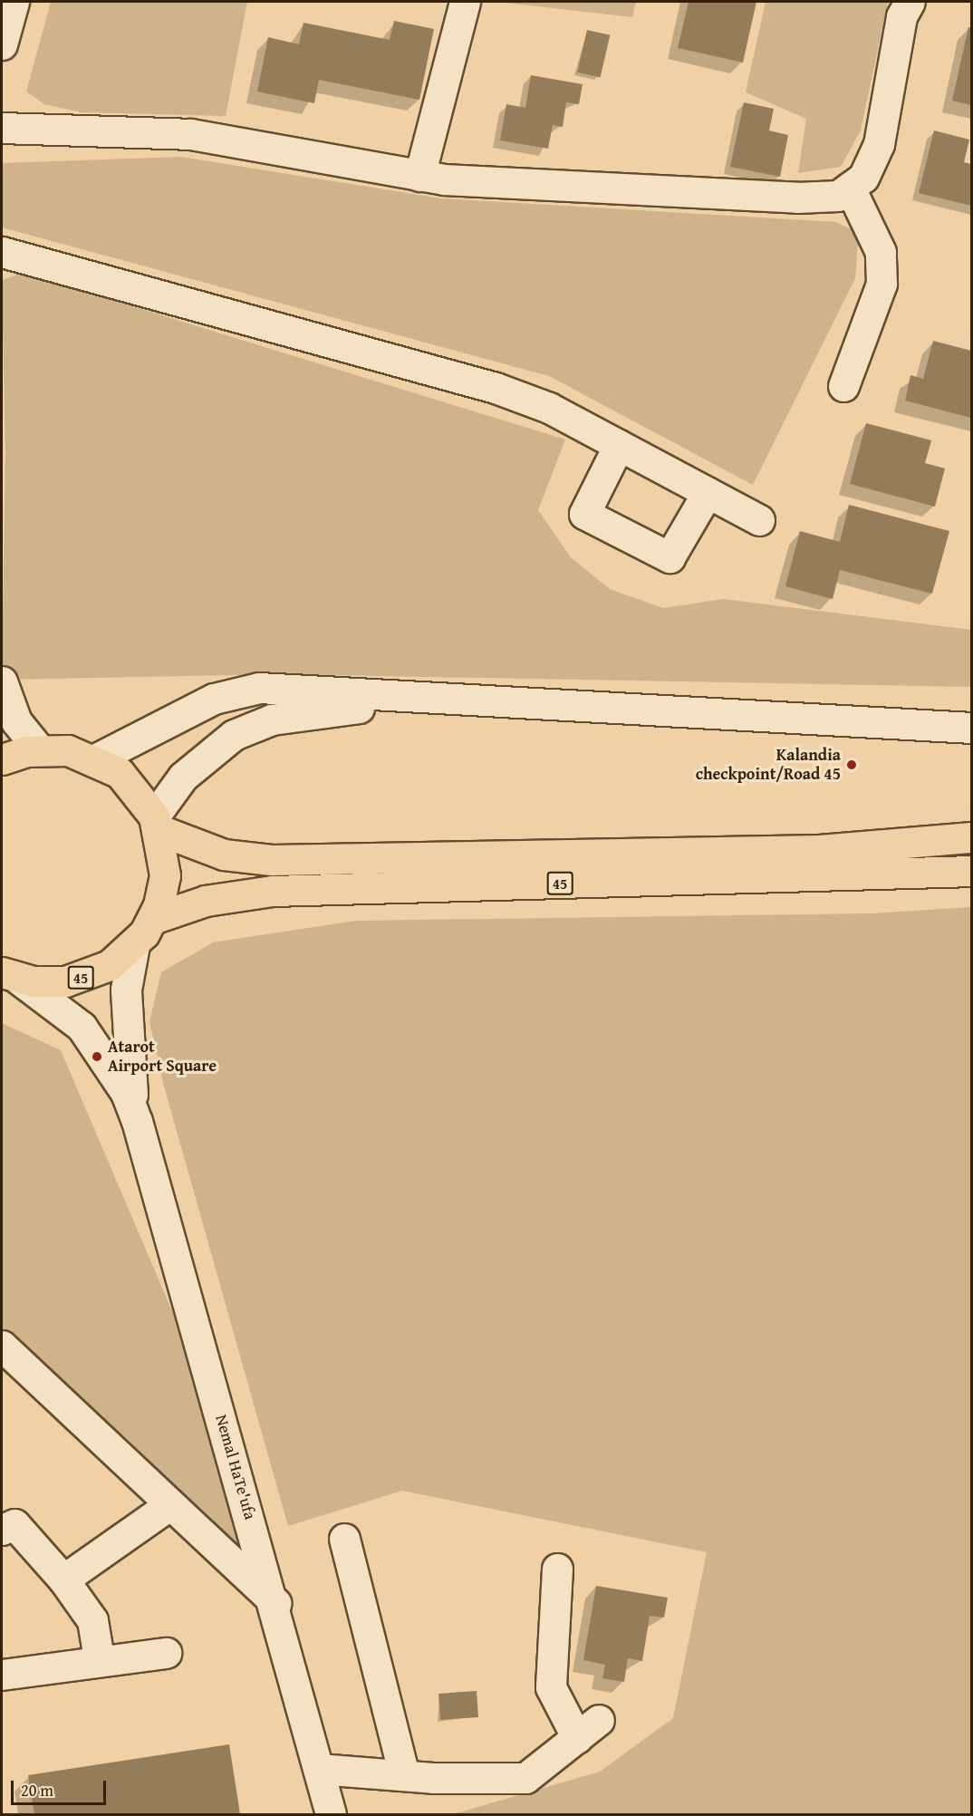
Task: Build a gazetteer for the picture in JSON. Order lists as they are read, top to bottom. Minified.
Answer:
{"streets":{"highway":["45"],"street":["Nemal HaTe'ufa"]},"crossings":[["45","Nemal HaTe'ufa"]],"places":["Kalandia checkpoint/Road 45","Atarot Airport Square"],"scale_bar":"20 m"}
